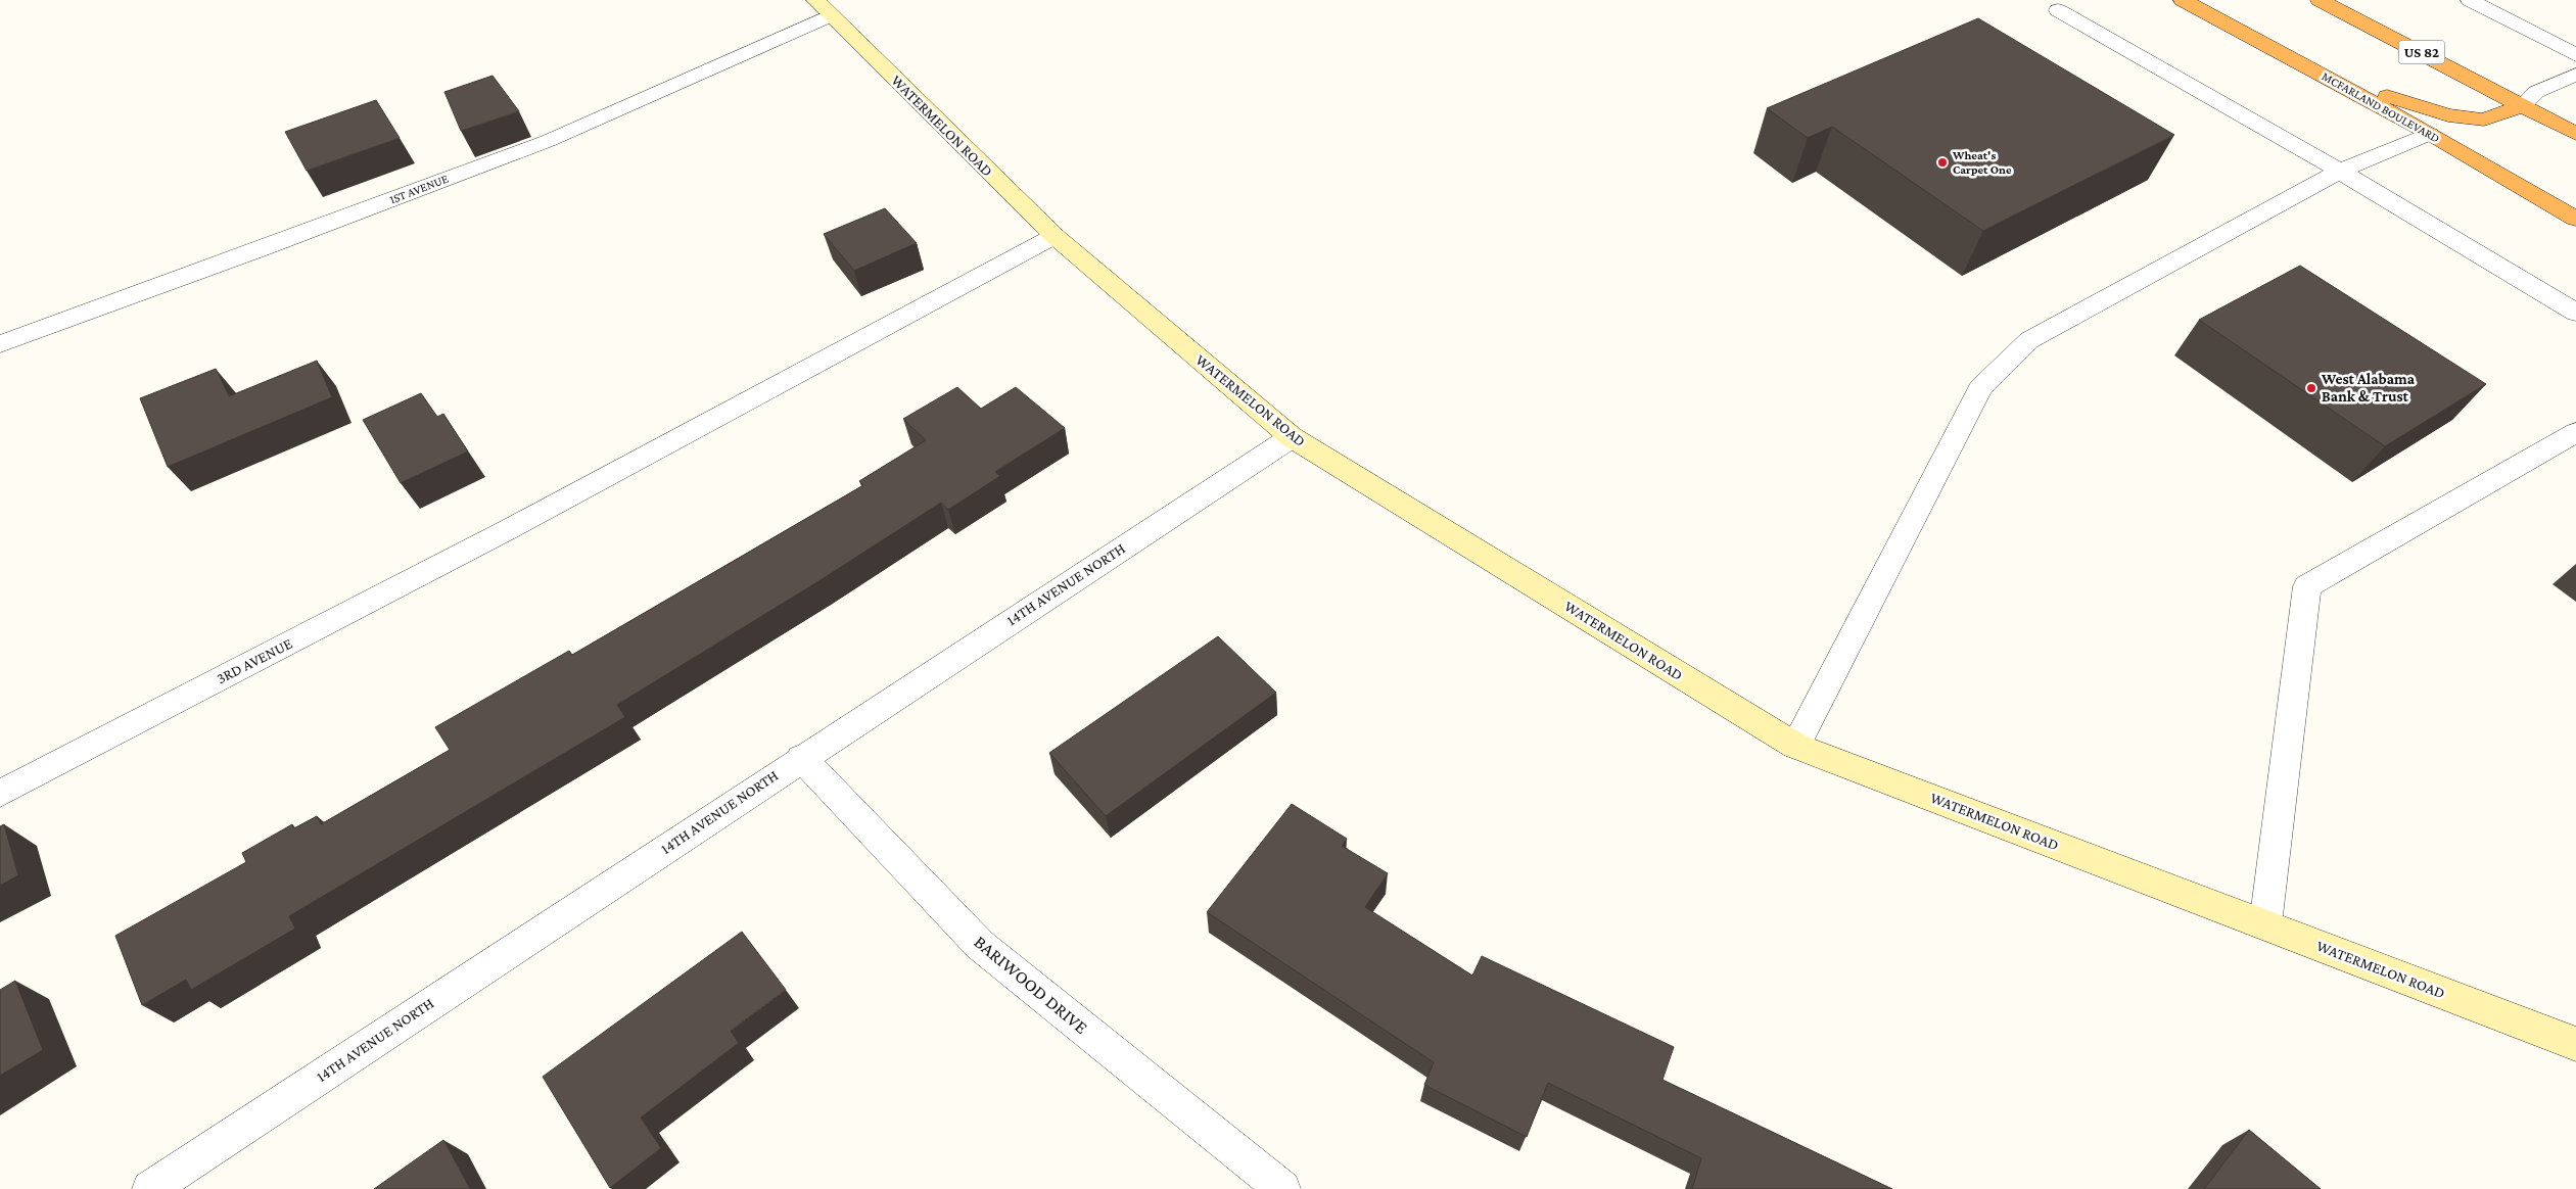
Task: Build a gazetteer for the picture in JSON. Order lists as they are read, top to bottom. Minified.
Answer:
{"streets":{"highway":["US 82","MCFARLAND BOULEVARD"],"main road":["WATERMELON ROAD"],"street":["1ST AVENUE","14TH AVENUE NORTH","3RD AVENUE","BARIWOOD DRIVE"]},"crossings":[["WATERMELON ROAD","1ST AVENUE"],["WATERMELON ROAD","14TH AVENUE NORTH"],["WATERMELON ROAD","3RD AVENUE"],["14TH AVENUE NORTH","BARIWOOD DRIVE"]],"places":["Wheat's Carpet One","West Alabama Bank & Trust"]}
